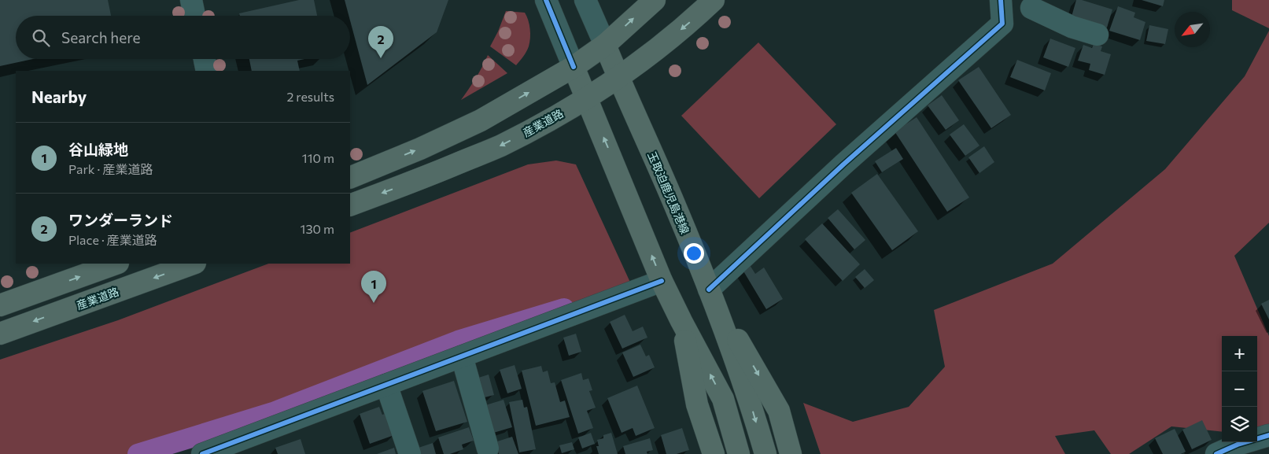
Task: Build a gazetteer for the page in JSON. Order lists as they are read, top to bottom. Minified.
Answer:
{"streets":{"main road":["産業道路","玉取迫鹿児島港線"]},"crossings":[["産業道路","玉取迫鹿児島港線"]],"north":"bottom left","page":{"search":"Search here","pins":["2","1"],"heading":["Nearby","2 results"],"list":[{"mark":"1","name":"谷山緑地","note":"Park · 産業道路","value":"110 m"},{"mark":"2","name":"ワンダーランド","note":"Place · 産業道路","value":"130 m"}],"map_buttons":["+","−"]}}
